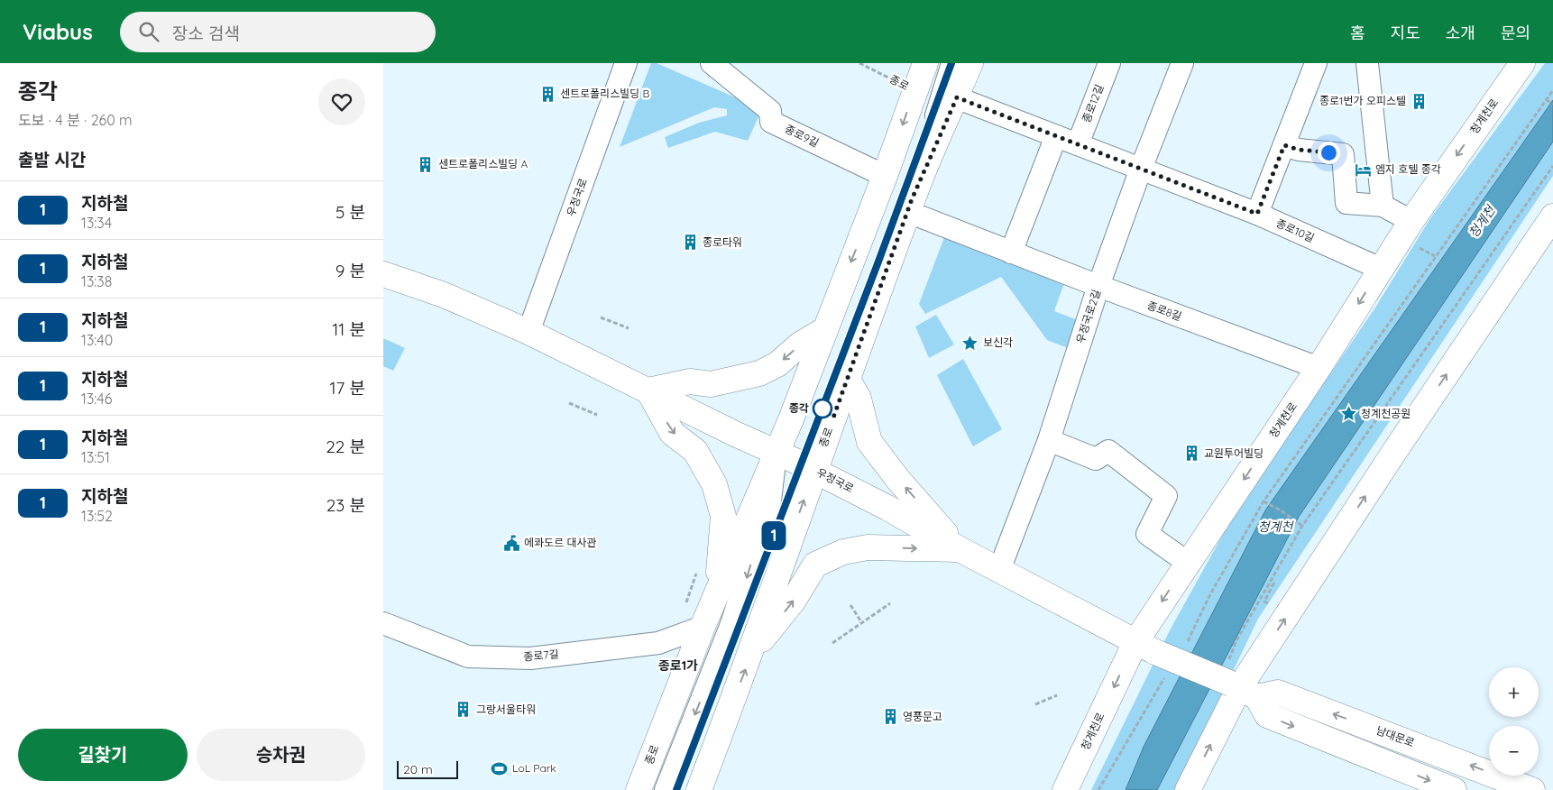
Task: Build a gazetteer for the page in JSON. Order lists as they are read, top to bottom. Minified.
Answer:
{"streets":{"main road":["종로","청계천로","우정국로","남대문로"],"street":["종로12길","종로9길","종로10길","종로8길","우정국로2길","종로7길"]},"crossings":[["종로","종로9길"],["종로","우정국로"],["종로","종로10길"],["종로","종로8길"],["종로","종로7길"],["종로12길","종로10길"],["청계천로","우정국로"],["청계천로","종로10길"],["청계천로","종로8길"],["우정국로","우정국로2길"],["우정국로","남대문로"],["종로10길","우정국로2길"],["종로8길","우정국로2길"]],"districts":["종로1가"],"water":["청계천"],"places":{"building":["센트로폴리스빌딩 B","종로1번가 오피스텔","센트로폴리스빌딩 A","종로타워","교원투어빌딩","그랑서울타워","영풍문고"],"hotel":["엠지 호텔 종각"],"place":["보신각","청계천공원"],"other":["종각"],"public building":["에콰도르 대사관"],"sports":["LoL Park"]},"lines":["metro line 1"],"scale_bar":"20 m","page":{"header":"Viabus","search":"장소 검색","nav":["홈","지도","소개","문의"],"heading":[["종각","도보 · 4 분 · 260 m"],"출발 시간"],"on_map":"1","list":[{"mark":"1","name":"지하철","note":"13:34","value":"5 분"},{"mark":"1","name":"지하철","note":"13:38","value":"9 분"},{"mark":"1","name":"지하철","note":"13:40","value":"11 분"},{"mark":"1","name":"지하철","note":"13:46","value":"17 분"},{"mark":"1","name":"지하철","note":"13:51","value":"22 분"},{"mark":"1","name":"지하철","note":"13:52","value":"23 분"}],"map_buttons":["+","−"],"buttons":["길찾기","승차권"],"scale":"20 m"}}
